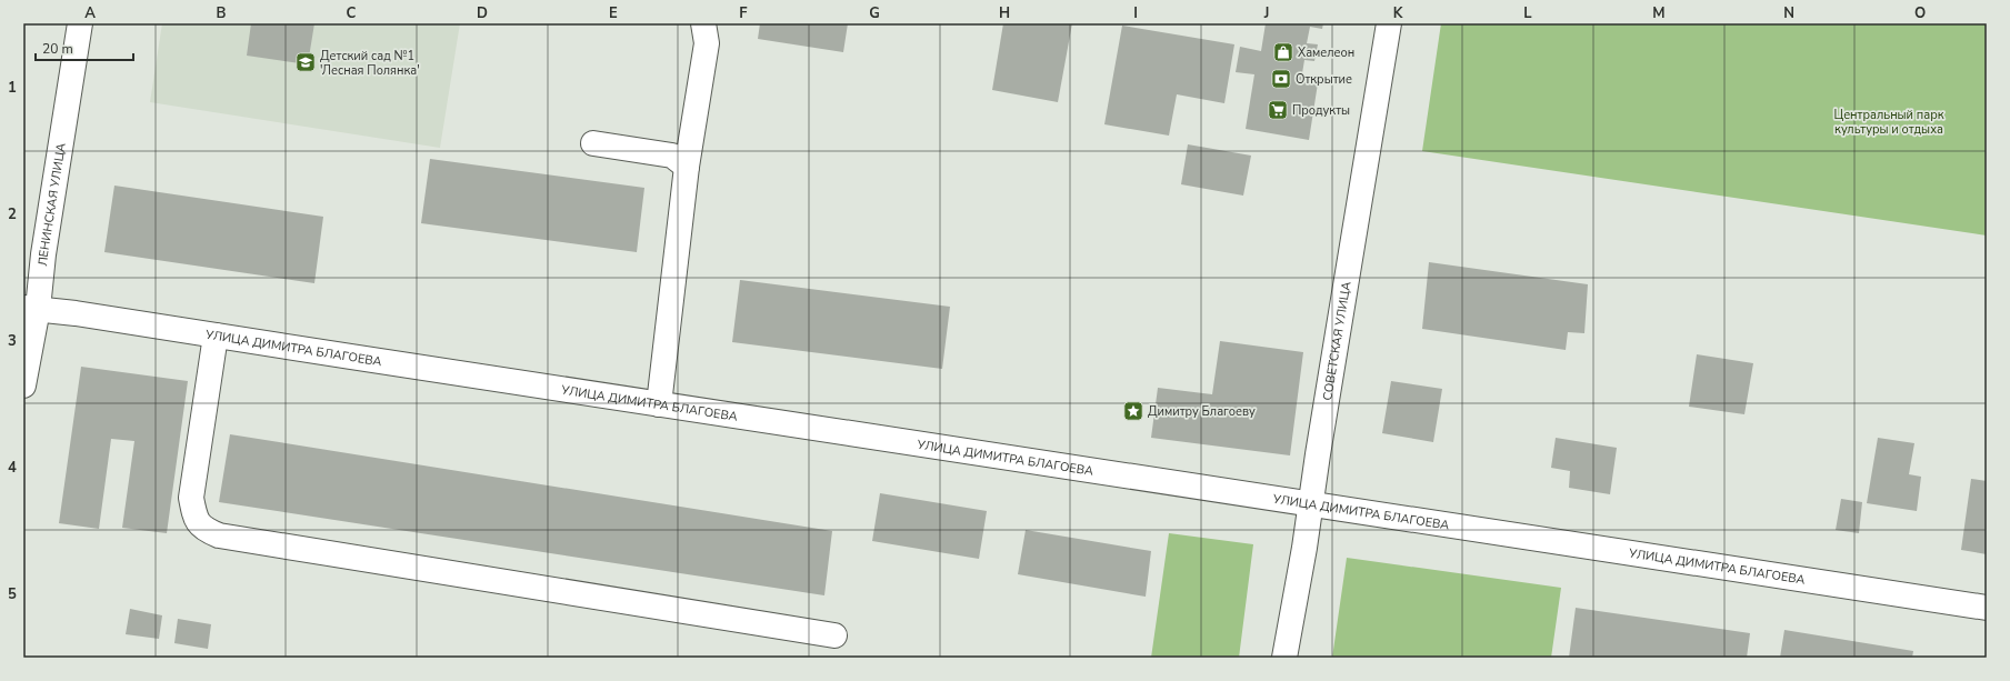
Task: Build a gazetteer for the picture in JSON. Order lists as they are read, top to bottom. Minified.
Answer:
{"streets":{"street":["ЛЕНИНСКАЯ УЛИЦА","СОВЕТСКАЯ УЛИЦА","УЛИЦА ДИМИТРА БЛАГОЕВА"]},"crossings":[["ЛЕНИНСКАЯ УЛИЦА","УЛИЦА ДИМИТРА БЛАГОЕВА"],["СОВЕТСКАЯ УЛИЦА","УЛИЦА ДИМИТРА БЛАГОЕВА"]],"parks":["Центральный парк культуры и отдыха"],"places":{"shop":["Хамелеон"],"school or university":["Детский сад №1 'Лесная Полянка'"],"bank":["Открытие"],"supermarket":["Продукты"],"place":["Димитру Благоеву"]},"scale_bar":"20 m","grid":{"columns":["A","B","C","D","E","F","G","H","I","J","K","L","M","N","O"],"rows":["1","2","3","4","5"]}}
